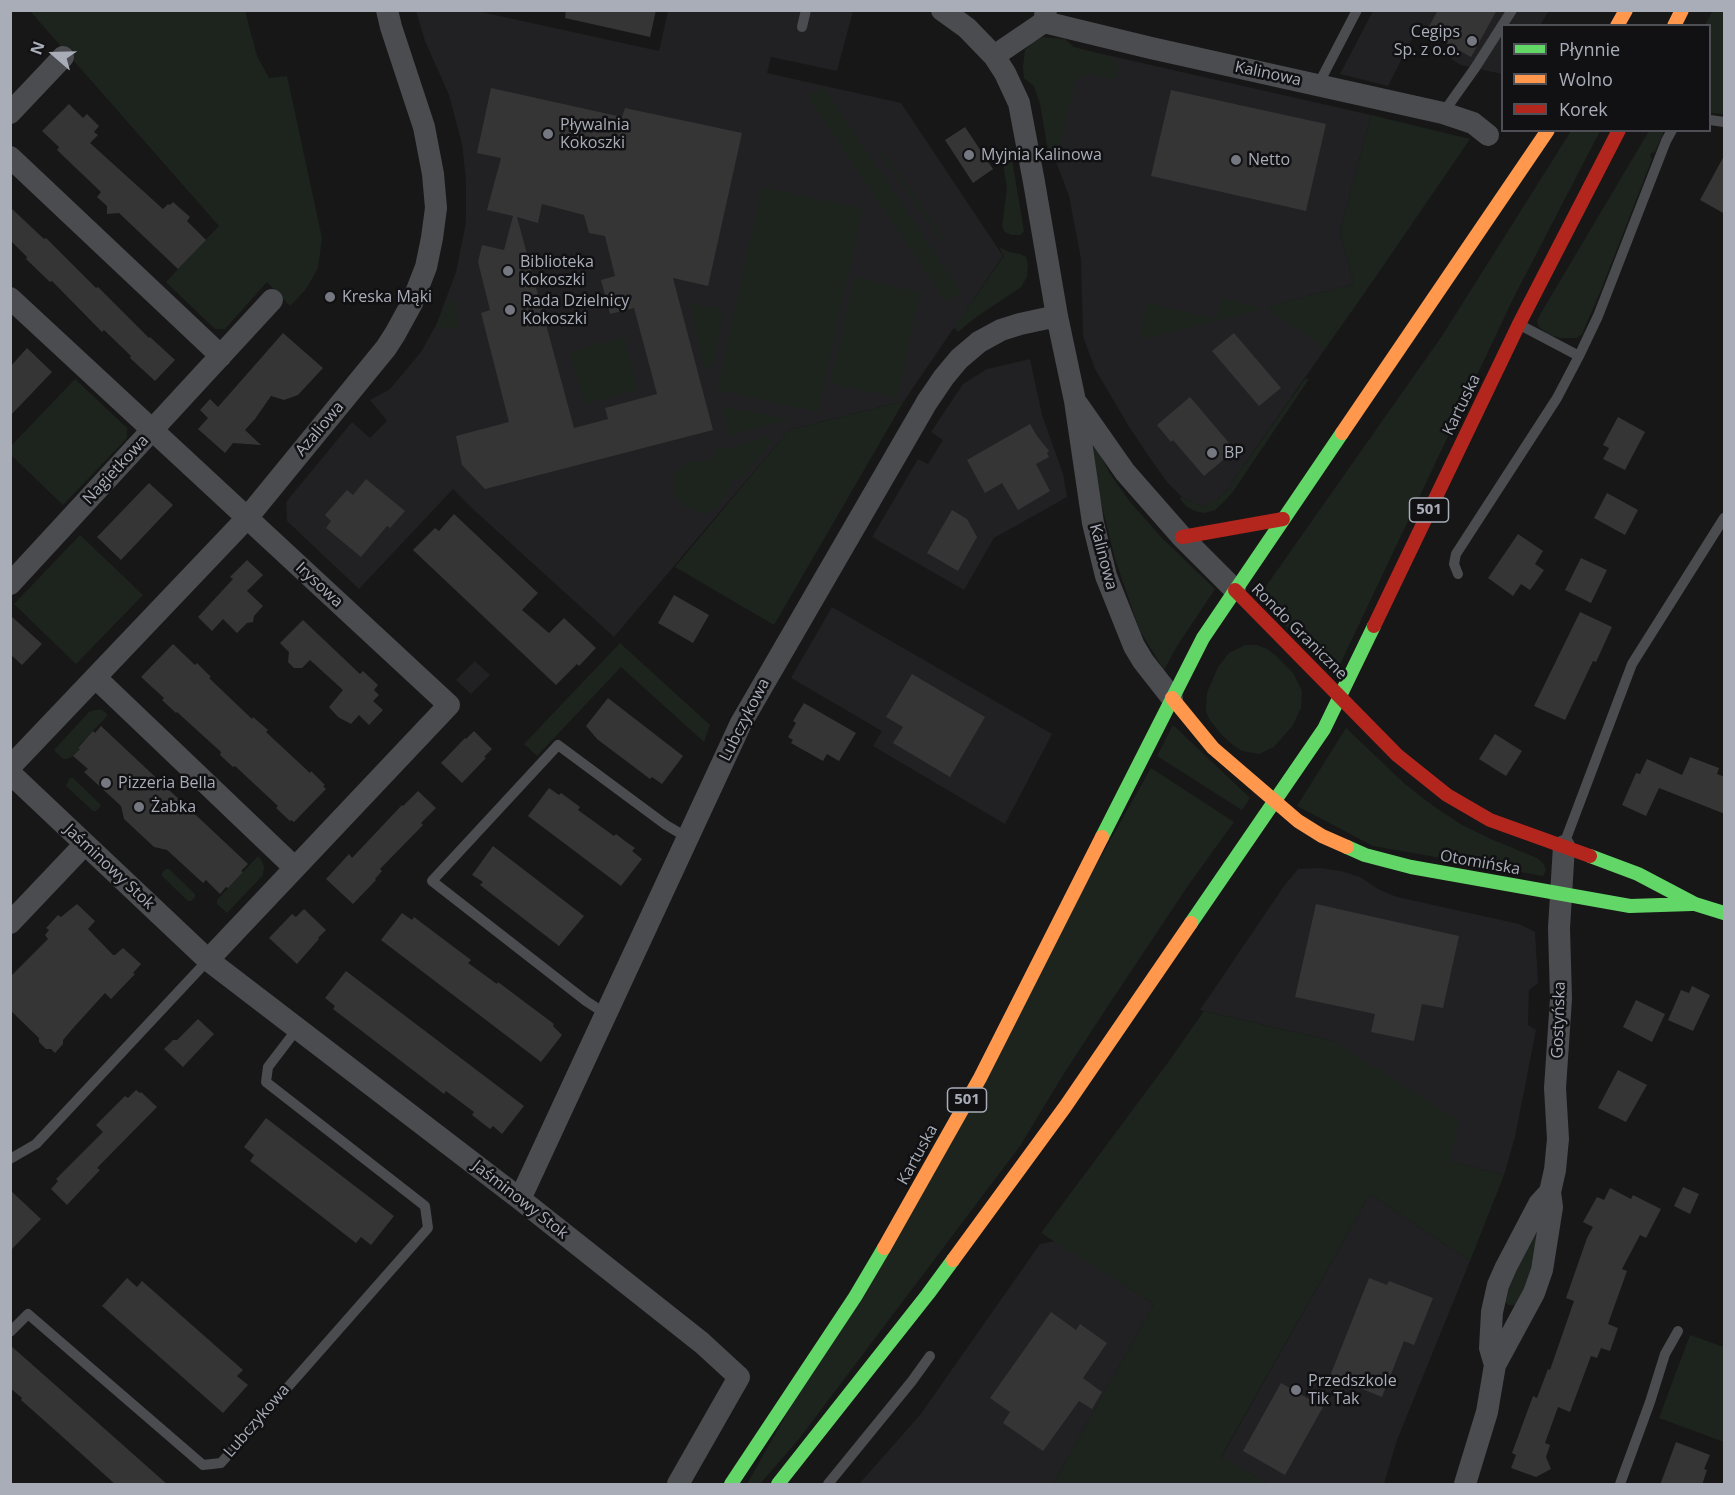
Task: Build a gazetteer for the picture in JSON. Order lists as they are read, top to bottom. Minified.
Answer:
{"streets":{"main road":["Kartuska","501","Rondo Graniczne","Otomińska"],"street":["Kalinowa","Azaliowa","Nagietkowa","Irysowa","Lubczykowa","Jaśminowy Stok","Gostyńska"]},"crossings":[["Kalinowa","Kartuska"],["Kalinowa","501"],["Kalinowa","Rondo Graniczne"],["Kalinowa","Lubczykowa"],["Kartuska","Rondo Graniczne"],["Kartuska","Otomińska"],["Azaliowa","Irysowa"],["Nagietkowa","Irysowa"],["501","Rondo Graniczne"],["501","Otomińska"],["Irysowa","Jaśminowy Stok"],["Rondo Graniczne","Otomińska"],["Lubczykowa","Jaśminowy Stok"],["Otomińska","Gostyńska"]],"places":["Cegips Sp. z o.o.","Pływalnia Kokoszki","Myjnia Kalinowa","Netto","Biblioteka Kokoszki","Kreska Mąki","Rada Dzielnicy Kokoszki","BP","Pizzeria Bella","Żabka","Przedszkole Tik Tak"],"legend":["Płynnie","Wolno","Korek"],"north":"left"}
